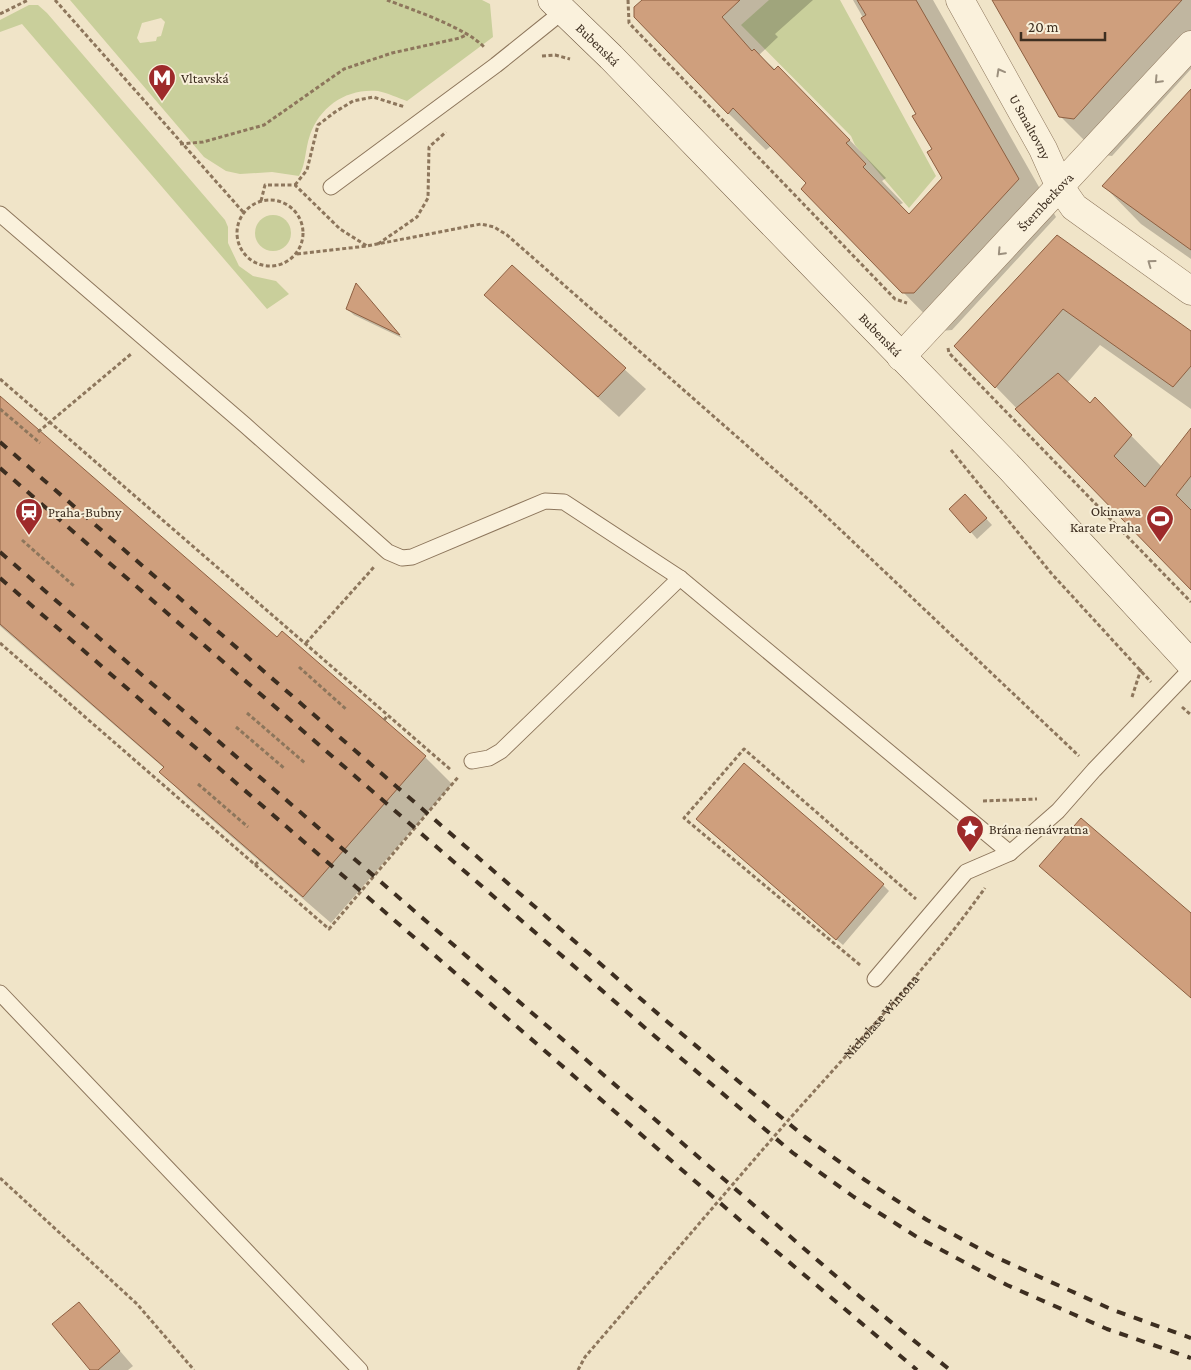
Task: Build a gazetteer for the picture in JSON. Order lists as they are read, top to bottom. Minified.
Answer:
{"streets":{"main road":["Bubenská","U Smaltovny","Šternberkova"],"path":["Nicholase Wintona"]},"crossings":[["Bubenská","Šternberkova"],["U Smaltovny","Šternberkova"]],"one_way":["U Smaltovny","Šternberkova"],"places":{"metro station":["Vltavská"],"station":["Praha-Bubny"],"sports":["Okinawa Karate Praha"],"place":["Brána nenávratna"]},"scale_bar":"20 m"}
